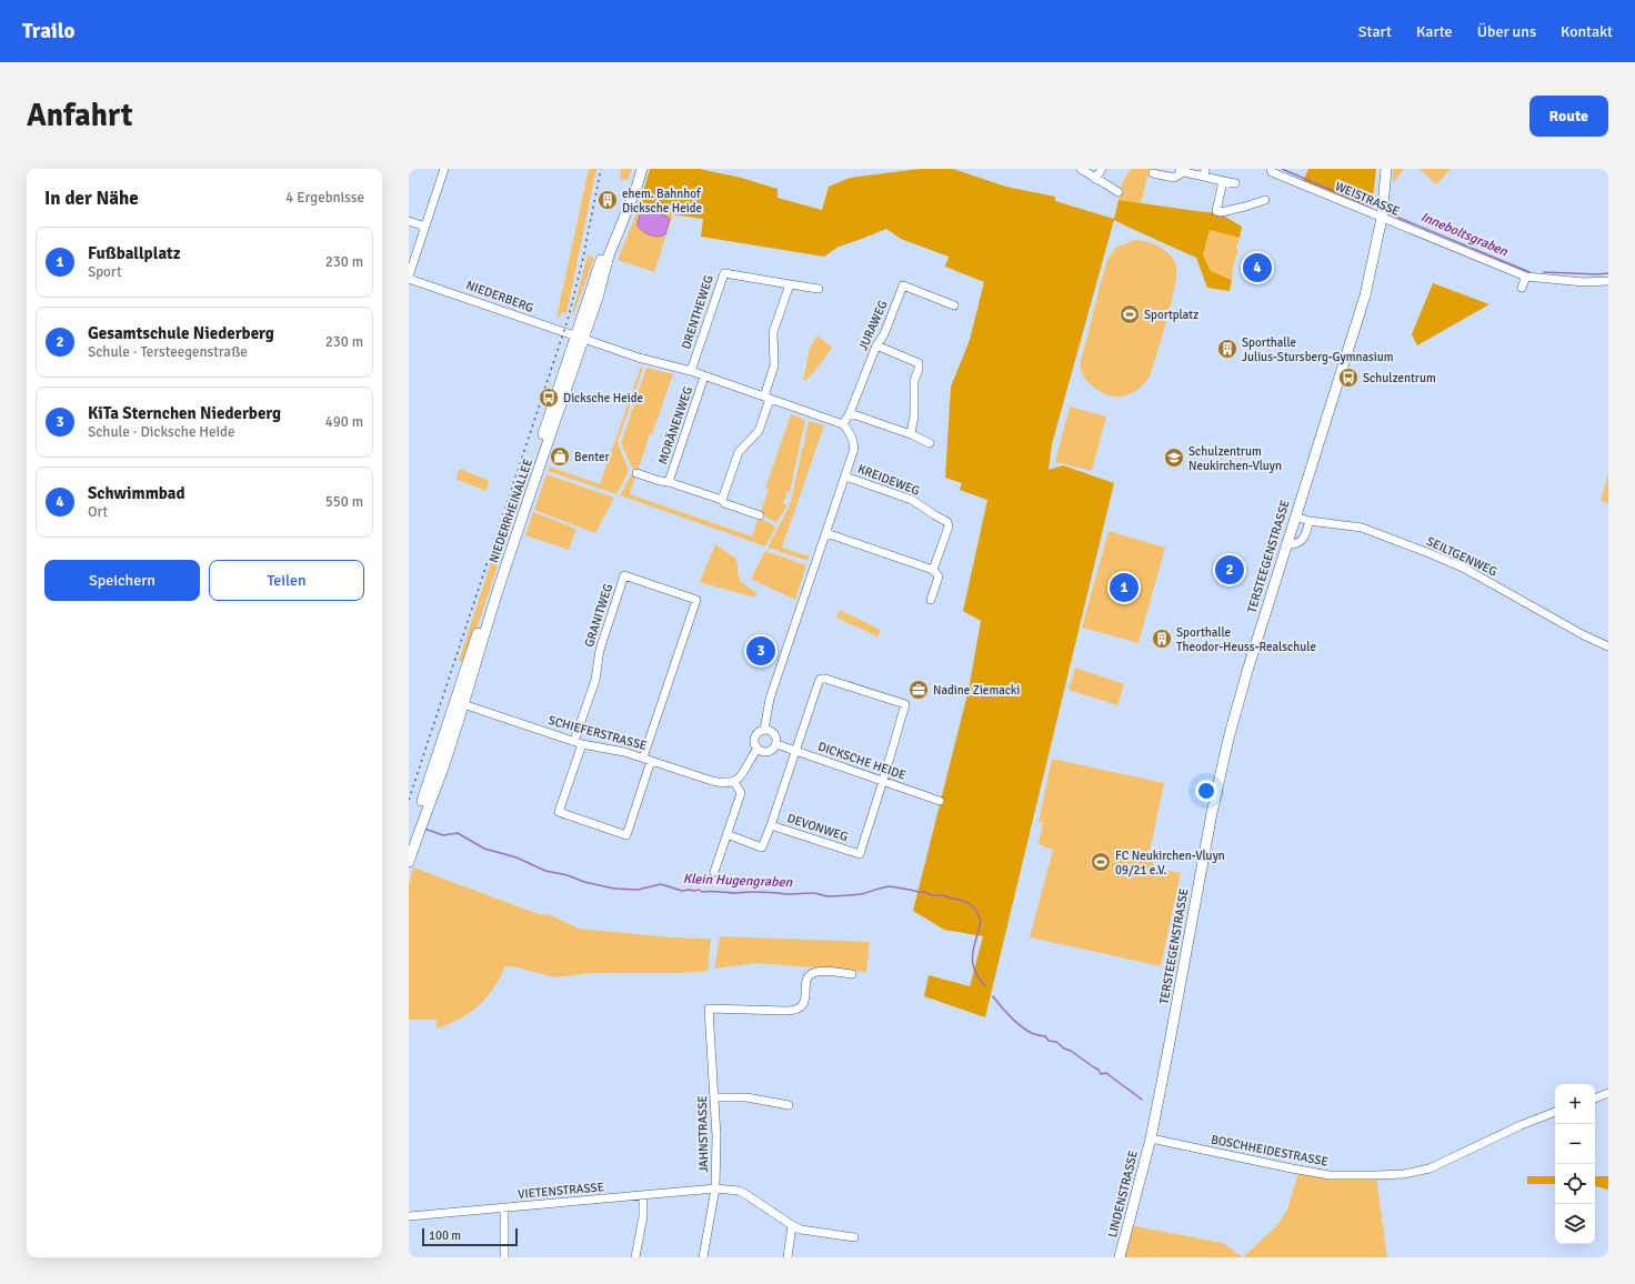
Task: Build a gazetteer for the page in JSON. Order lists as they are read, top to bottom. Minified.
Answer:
{"streets":{"street":["WEISTRASSE","NIEDERBERG","DRENTHEWEG","JURAWEG","MORÄNENWEG","KREIDEWEG","NIEDERRHEINALLEE","TERSTEEGENSTRASSE","SEILTGENWEG","GRANITWEG","SCHIEFERSTRASSE","DICKSCHE HEIDE","DEVONWEG","JAHNSTRASSE","BOSCHHEIDESTRASSE","VIETENSTRASSE","LINDENSTRASSE"]},"crossings":[["WEISTRASSE","TERSTEEGENSTRASSE"],["NIEDERBERG","NIEDERRHEINALLEE"],["NIEDERRHEINALLEE","SCHIEFERSTRASSE"],["TERSTEEGENSTRASSE","SEILTGENWEG"],["TERSTEEGENSTRASSE","BOSCHHEIDESTRASSE"],["TERSTEEGENSTRASSE","LINDENSTRASSE"],["GRANITWEG","SCHIEFERSTRASSE"],["DICKSCHE HEIDE","DEVONWEG"],["JAHNSTRASSE","VIETENSTRASSE"],["BOSCHHEIDESTRASSE","LINDENSTRASSE"]],"water":["Inneboltsgraben","Klein Hugengraben"],"places":{"building":["ehem. Bahnhof Dicksche Heide","Sporthalle Julius-Stursberg-Gymnasium","Sporthalle Theodor-Heuss-Realschule"],"sports":["Sportplatz","FC Neukirchen-Vluyn 09/21 e.V."],"bus stop":["Schulzentrum","Dicksche Heide"],"shop":["Benter"],"school or university":["Schulzentrum Neukirchen-Vluyn"],"office":["Nadine Ziemacki"]},"scale_bar":"100 m","page":{"header":"Trailo","nav":["Start","Karte","Über uns","Kontakt"],"buttons":["Route",["Speichern","Teilen"]],"title":"Anfahrt","heading":["In der Nähe","4 Ergebnisse"],"list":[{"mark":"1","name":"Fußballplatz","note":"Sport","value":"230 m"},{"mark":"2","name":"Gesamtschule Niederberg","note":"Schule · Tersteegenstraße","value":"230 m"},{"mark":"3","name":"KiTa Sternchen Niederberg","note":"Schule · Dicksche Heide","value":"490 m"},{"mark":"4","name":"Schwimmbad","note":"Ort","value":"550 m"}],"pins":["4","2","1","3"],"map_buttons":["+","−"],"scale":"100 m"}}
